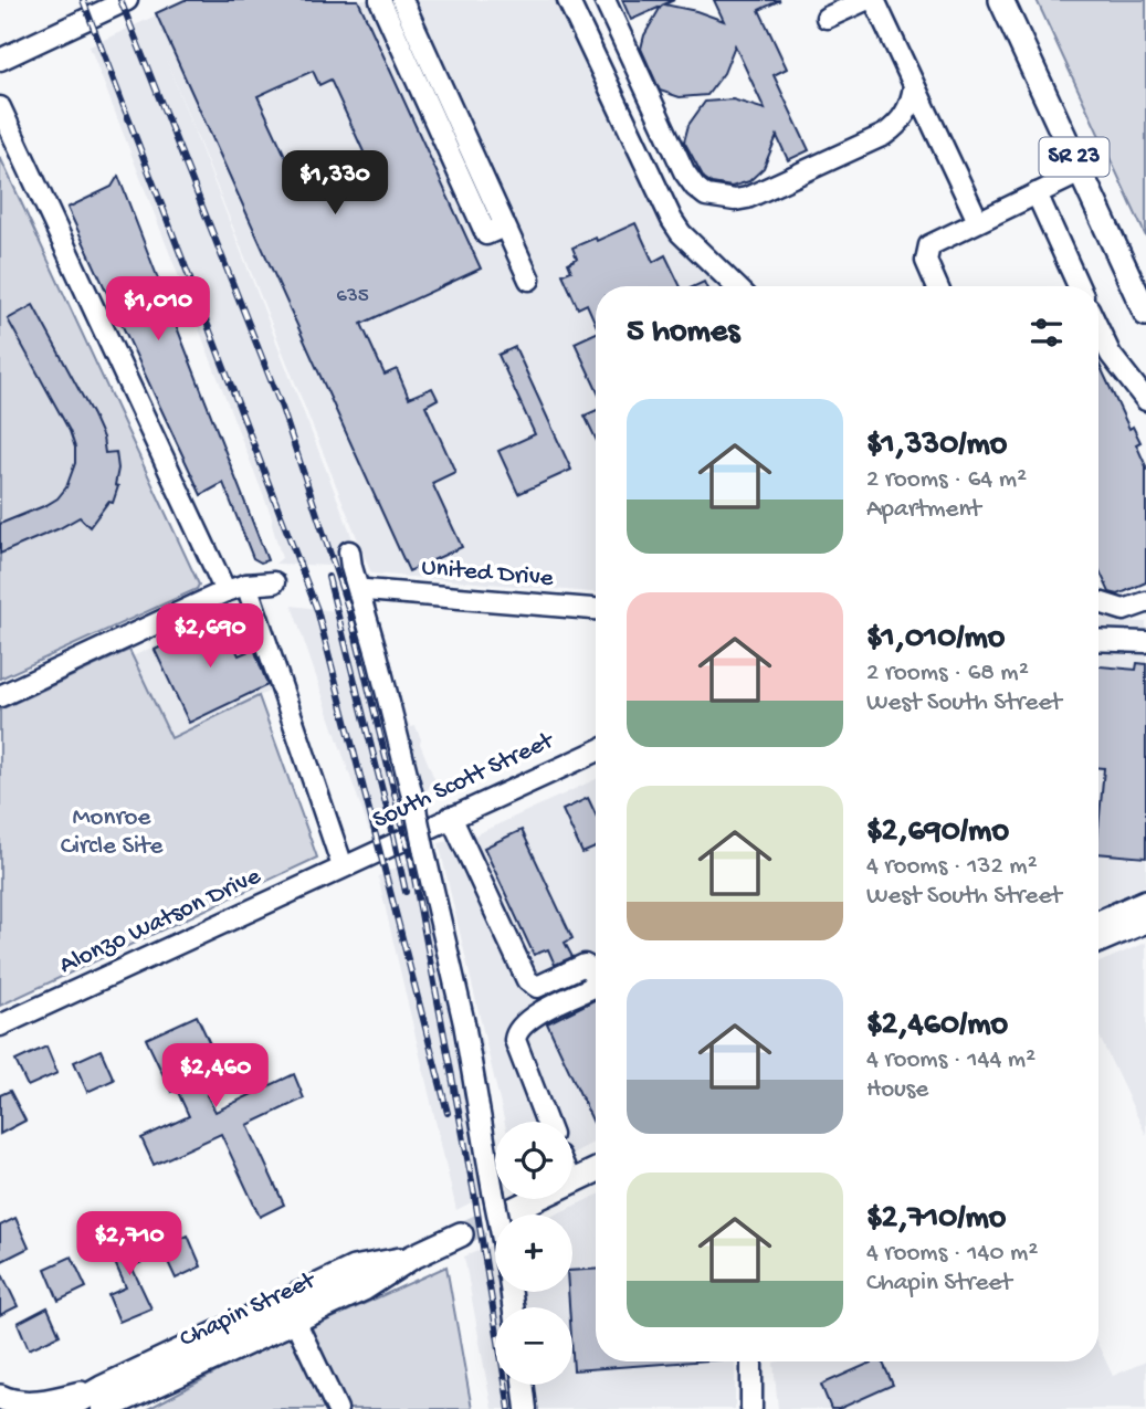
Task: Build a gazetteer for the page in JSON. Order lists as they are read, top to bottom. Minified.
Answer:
{"streets":{"main road":["SR 23","Chapin Street"],"street":["United Drive","South Scott Street","Alonzo Watson Drive"]},"crossings":[["South Scott Street","Alonzo Watson Drive"]],"parks":["Monroe Circle Site"],"house_numbers":["635"],"page":{"price":["$1,330","$1,010","$2,690","$2,460","$2,710"],"heading":"5 homes","list":[{"name":"$1,330/mo","note":"2 rooms · 64 m² · Apartment"},{"name":"$1,010/mo","note":"2 rooms · 68 m² · West South Street"},{"name":"$2,690/mo","note":"4 rooms · 132 m² · West South Street"},{"name":"$2,460/mo","note":"4 rooms · 144 m² · House"},{"name":"$2,710/mo","note":"4 rooms · 140 m² · Chapin Street"}],"map_buttons":["+","−"]}}
